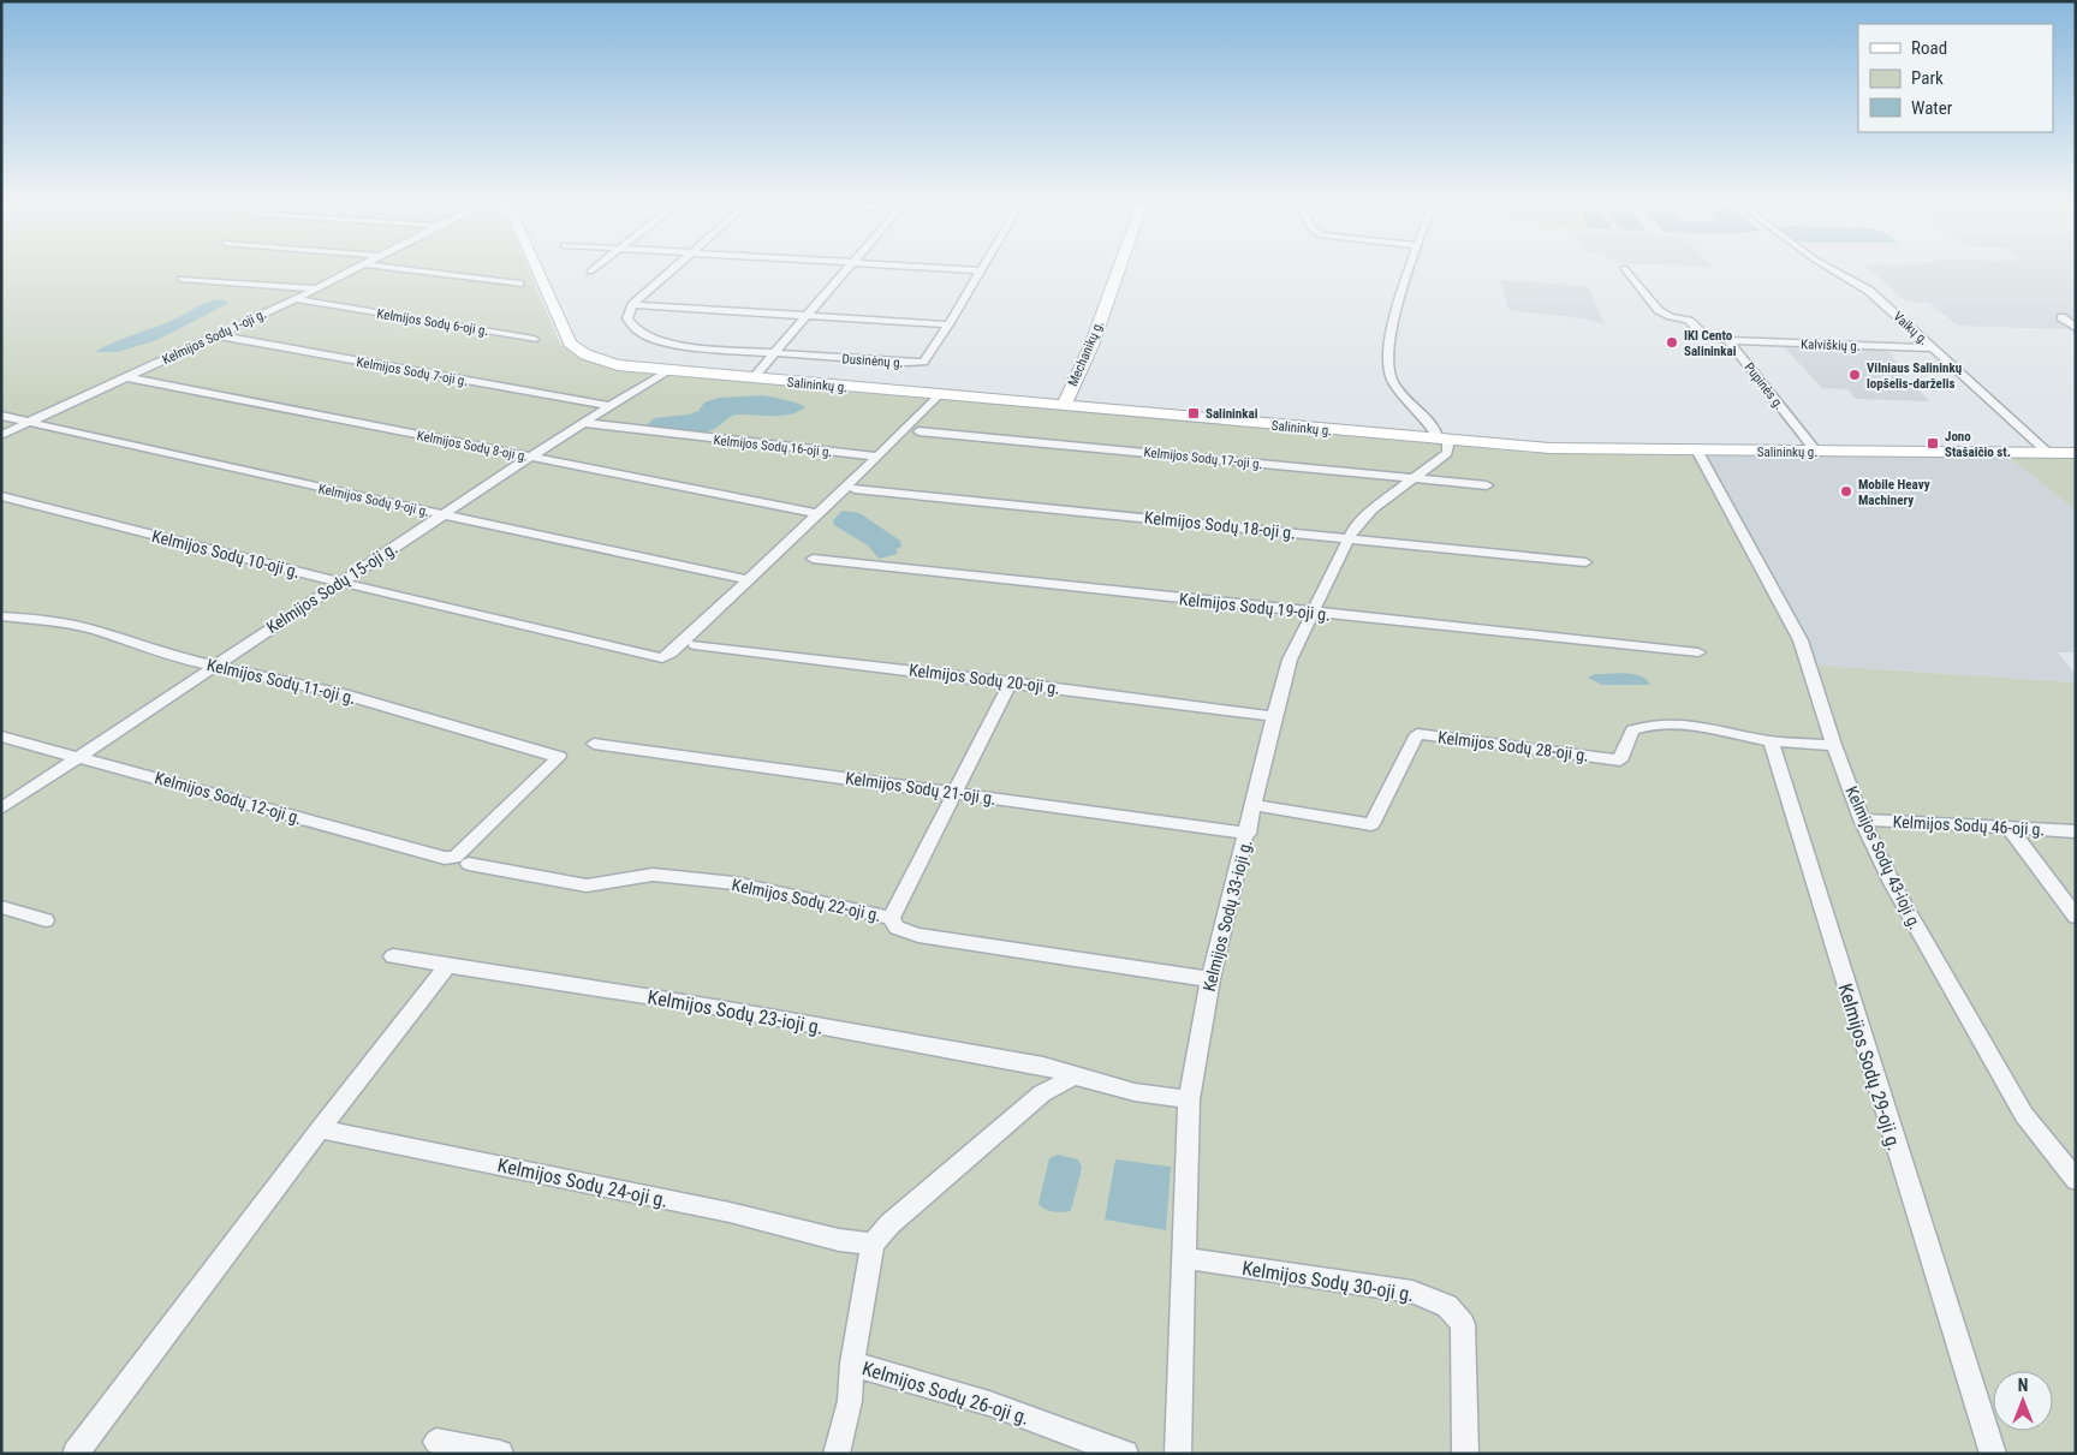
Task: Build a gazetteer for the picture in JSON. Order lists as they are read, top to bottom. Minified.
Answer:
{"streets":{"main road":["Mechanikų g.","Salininkų g."],"street":["Kelmijos Sodų 6-oji g.","Vaikų g.","Kelmijos Sodų 1-oji g.","Kalviškių g.","Dusinėnų g.","Kelmijos Sodų 7-oji g.","Pupinės g.","Kelmijos Sodų 8-oji g.","Kelmijos Sodų 16-oji g.","Kelmijos Sodų 17-oji g.","Kelmijos Sodų 9-oji g.","Kelmijos Sodų 18-oji g.","Kelmijos Sodų 10-oji g.","Kelmijos Sodų 15-oji g.","Kelmijos Sodų 19-oji g.","Kelmijos Sodų 20-oji g.","Kelmijos Sodų 11-oji g.","Kelmijos Sodų 28-oji g.","Kelmijos Sodų 21-oji g.","Kelmijos Sodų 12-oji g.","Kelmijos Sodų 46-oji g.","Kelmijos Sodų 43-ioji g.","Kelmijos Sodų 22-oji g.","Kelmijos Sodų 33-ioji g.","Kelmijos Sodų 23-ioji g.","Kelmijos Sodų 29-oji g.","Kelmijos Sodų 24-oji g.","Kelmijos Sodų 30-oji g.","Kelmijos Sodų 26-oji g."]},"crossings":[["Kelmijos Sodų 6-oji g.","Kelmijos Sodų 1-oji g."],["Vaikų g.","Kalviškių g."],["Vaikų g.","Salininkų g."],["Kelmijos Sodų 1-oji g.","Kelmijos Sodų 7-oji g."],["Kelmijos Sodų 1-oji g.","Kelmijos Sodų 8-oji g."],["Kelmijos Sodų 1-oji g.","Kelmijos Sodų 9-oji g."],["Kalviškių g.","Pupinės g."],["Mechanikų g.","Salininkų g."],["Kelmijos Sodų 7-oji g.","Kelmijos Sodų 15-oji g."],["Salininkų g.","Pupinės g."],["Salininkų g.","Kelmijos Sodų 15-oji g."],["Salininkų g.","Kelmijos Sodų 43-ioji g."],["Salininkų g.","Kelmijos Sodų 33-ioji g."],["Kelmijos Sodų 8-oji g.","Kelmijos Sodų 15-oji g."],["Kelmijos Sodų 16-oji g.","Kelmijos Sodų 15-oji g."],["Kelmijos Sodų 17-oji g.","Kelmijos Sodų 33-ioji g."],["Kelmijos Sodų 9-oji g.","Kelmijos Sodų 10-oji g."],["Kelmijos Sodų 9-oji g.","Kelmijos Sodų 15-oji g."],["Kelmijos Sodų 18-oji g.","Kelmijos Sodų 33-ioji g."],["Kelmijos Sodų 10-oji g.","Kelmijos Sodų 15-oji g."],["Kelmijos Sodų 15-oji g.","Kelmijos Sodų 11-oji g."],["Kelmijos Sodų 15-oji g.","Kelmijos Sodų 12-oji g."],["Kelmijos Sodų 19-oji g.","Kelmijos Sodų 33-ioji g."],["Kelmijos Sodų 20-oji g.","Kelmijos Sodų 33-ioji g."],["Kelmijos Sodų 11-oji g.","Kelmijos Sodų 12-oji g."],["Kelmijos Sodų 11-oji g.","Kelmijos Sodų 22-oji g."],["Kelmijos Sodų 28-oji g.","Kelmijos Sodų 33-ioji g."],["Kelmijos Sodų 28-oji g.","Kelmijos Sodų 29-oji g."],["Kelmijos Sodų 21-oji g.","Kelmijos Sodų 33-ioji g."],["Kelmijos Sodų 12-oji g.","Kelmijos Sodų 22-oji g."],["Kelmijos Sodų 46-oji g.","Kelmijos Sodų 43-ioji g."],["Kelmijos Sodų 22-oji g.","Kelmijos Sodų 33-ioji g."],["Kelmijos Sodų 33-ioji g.","Kelmijos Sodų 30-oji g."]],"places":{"other":["IKI Cento Salininkai","Vilniaus Salininkų lopšelis-darželis","Mobile Heavy Machinery"],"transit":["Salininkai","Jono Stašaičio st."]},"legend":["Road","Park","Water"],"north":"top"}
